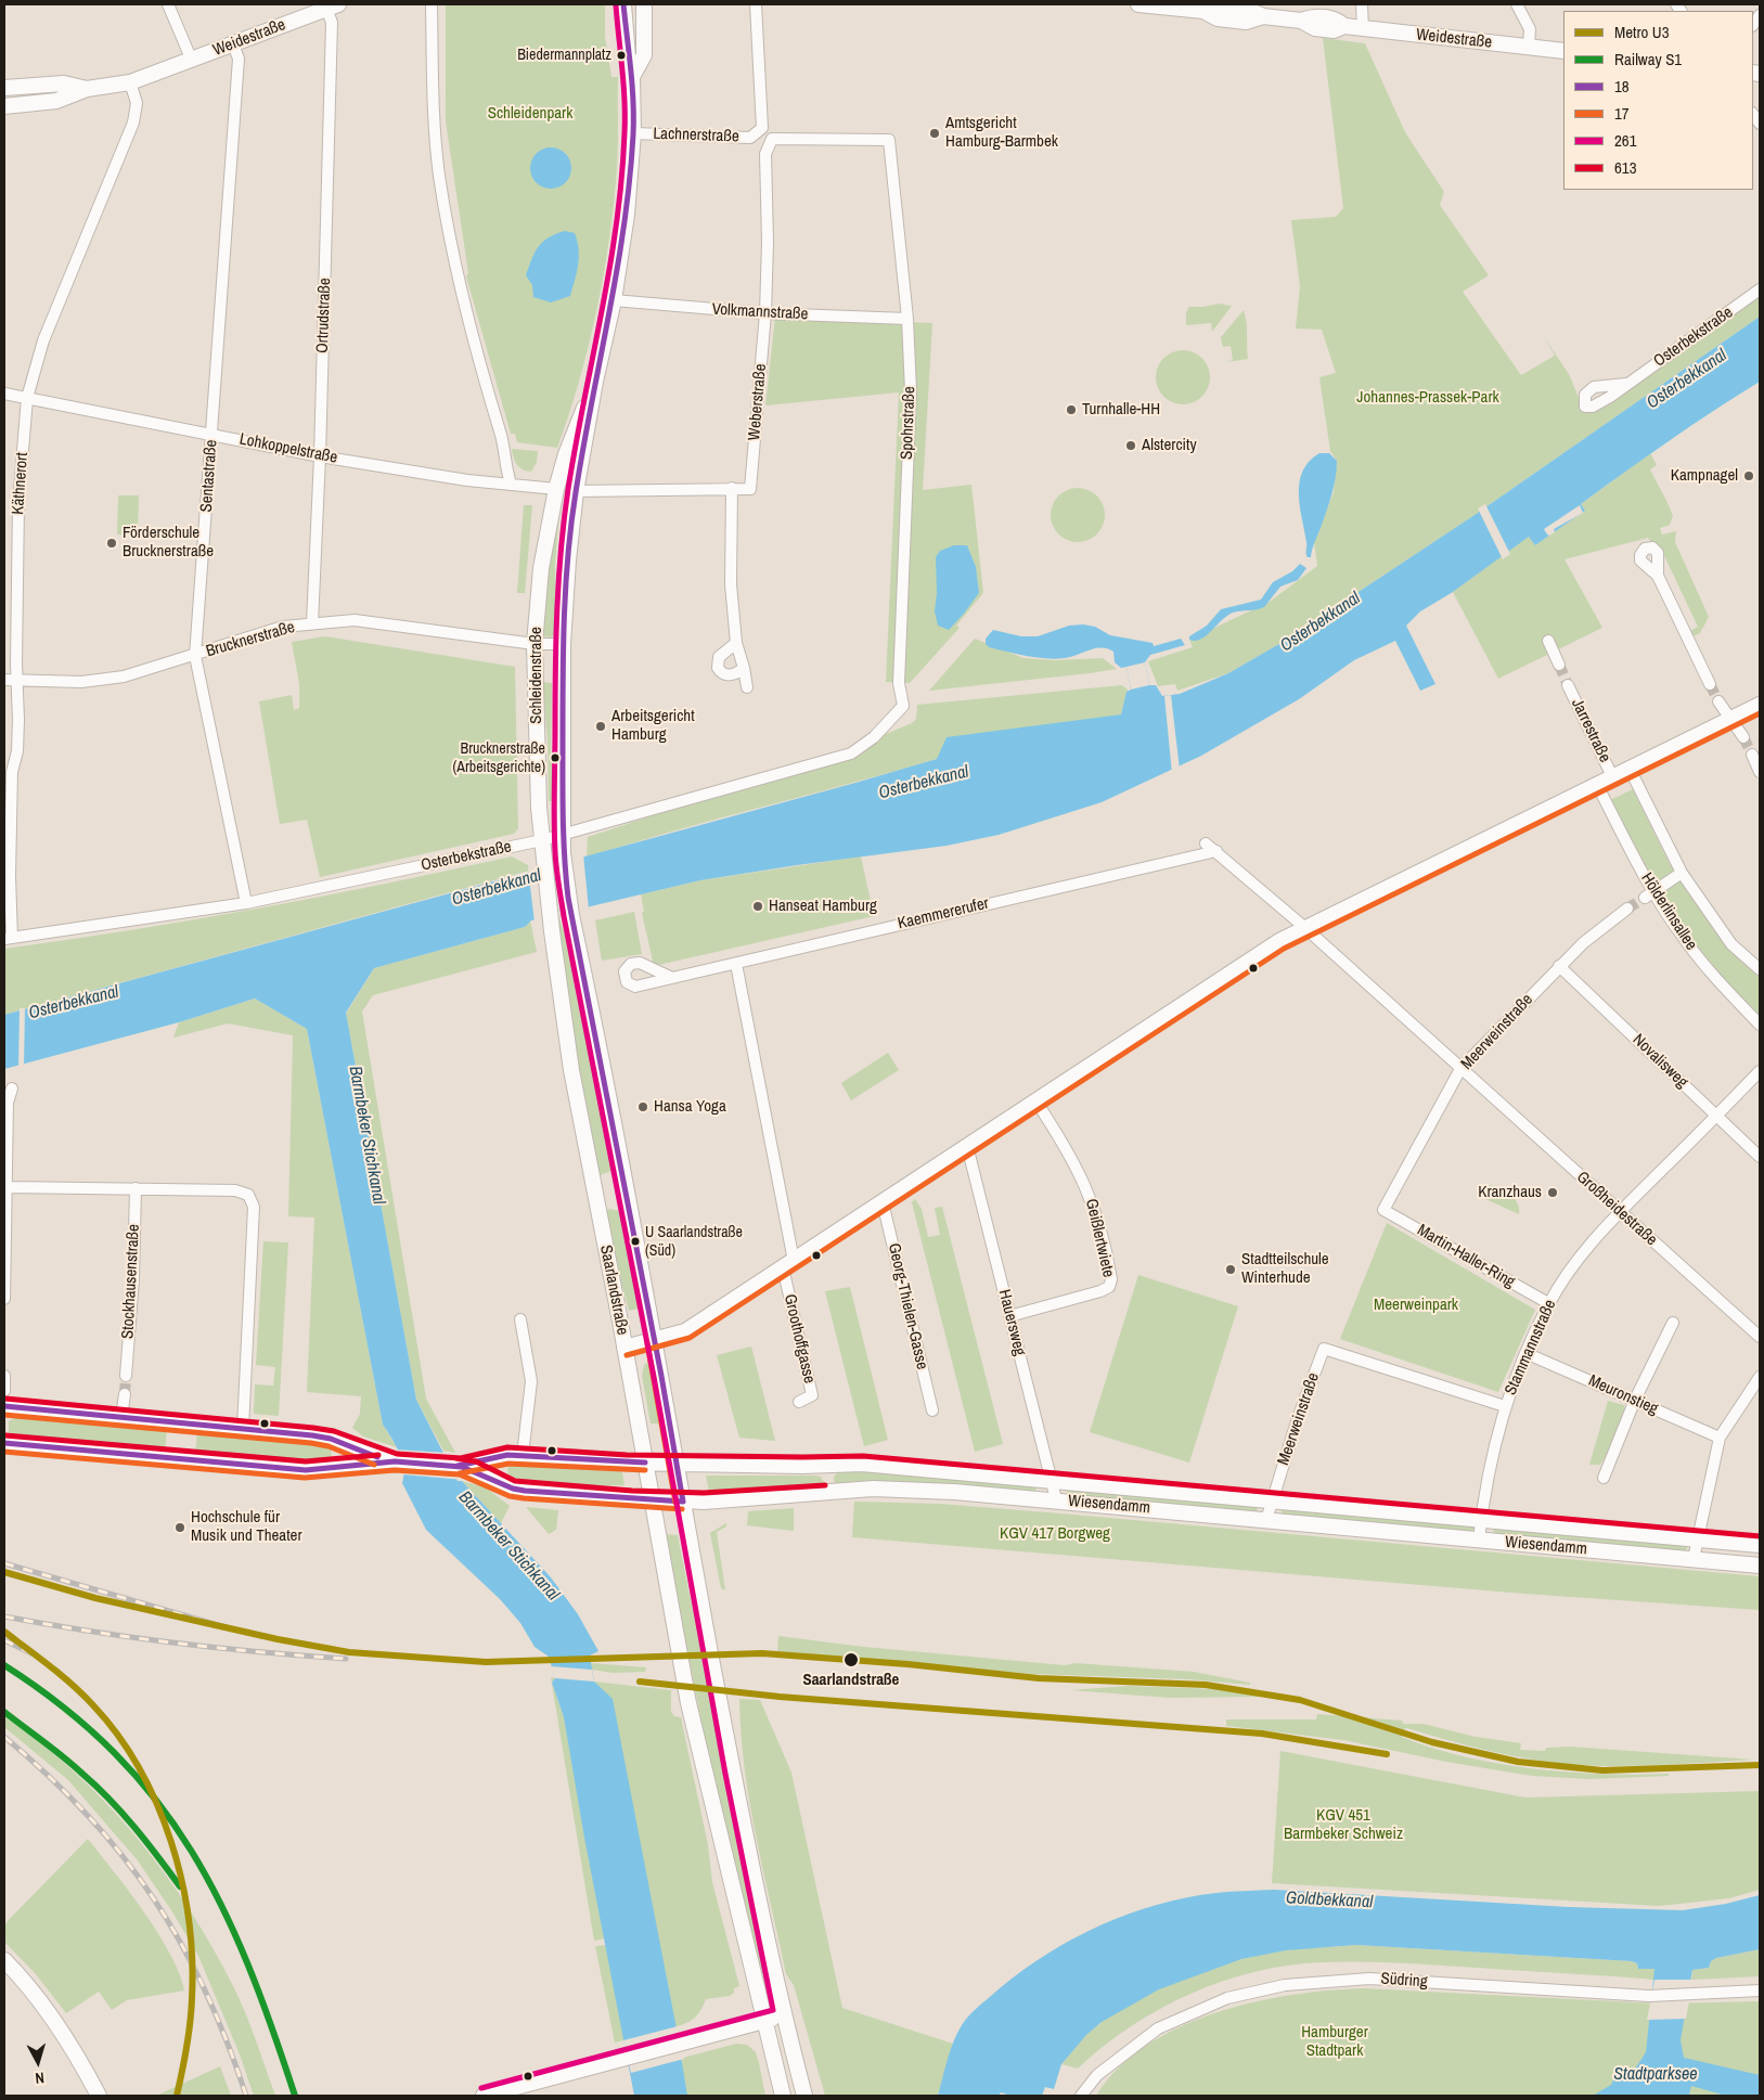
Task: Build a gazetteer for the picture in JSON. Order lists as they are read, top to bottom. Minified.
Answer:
{"streets":{"street":["Weidestraße","Lachnerstraße","Volkmannstraße","Ortrudstraße","Osterbekstraße","Weberstraße","Spohrstraße","Lohkoppelstraße","Sentastraße","Käthnerort","Brucknerstraße","Schleidenstraße","Jarrestraße","Hölderlinsallee","Kaemmererufer","Meerweinstraße","Novalisweg","Großheidestraße","Geißlertwiete","Martin-Haller-Ring","Stockhausenstraße","Saarlandstraße","Georg-Thielen-Gasse","Hauersweg","Groothoffgasse","Stammannstraße","Meuronstieg","Wiesendamm","Südring"]},"crossings":[["Weidestraße","Ortrudstraße"],["Weidestraße","Sentastraße"],["Weidestraße","Käthnerort"],["Volkmannstraße","Weberstraße"],["Volkmannstraße","Spohrstraße"],["Ortrudstraße","Lohkoppelstraße"],["Ortrudstraße","Brucknerstraße"],["Osterbekstraße","Spohrstraße"],["Osterbekstraße","Sentastraße"],["Osterbekstraße","Käthnerort"],["Osterbekstraße","Schleidenstraße"],["Weberstraße","Spohrstraße"],["Lohkoppelstraße","Sentastraße"],["Lohkoppelstraße","Käthnerort"],["Sentastraße","Brucknerstraße"],["Käthnerort","Brucknerstraße"],["Brucknerstraße","Schleidenstraße"],["Schleidenstraße","Saarlandstraße"],["Jarrestraße","Hölderlinsallee"],["Jarrestraße","Großheidestraße"],["Jarrestraße","Geißlertwiete"],["Jarrestraße","Saarlandstraße"],["Jarrestraße","Georg-Thielen-Gasse"],["Jarrestraße","Hauersweg"],["Jarrestraße","Groothoffgasse"],["Kaemmererufer","Großheidestraße"],["Meerweinstraße","Novalisweg"],["Meerweinstraße","Großheidestraße"],["Meerweinstraße","Martin-Haller-Ring"],["Meerweinstraße","Stammannstraße"],["Meerweinstraße","Wiesendamm"],["Novalisweg","Stammannstraße"],["Großheidestraße","Stammannstraße"],["Geißlertwiete","Hauersweg"],["Martin-Haller-Ring","Stammannstraße"],["Saarlandstraße","Wiesendamm"],["Hauersweg","Wiesendamm"],["Stammannstraße","Meuronstieg"],["Stammannstraße","Wiesendamm"]],"water":["Osterbekkanal","Barmbeker Stichkanal","Goldbekkanal","Stadtparksee"],"parks":["Schleidenpark","Johannes-Prassek-Park","Meerweinpark","KGV 417 Borgweg","KGV 451 Barmbeker Schweiz","Hamburger Stadtpark"],"places":["Biedermannplatz","Amtsgericht Hamburg-Barmbek","Turnhalle-HH","Alstercity","Kampnagel","Förderschule Brucknerstraße","Arbeitsgericht Hamburg","Brucknerstraße (Arbeitsgerichte)","Hanseat Hamburg","Hansa Yoga","Kranzhaus","U Saarlandstraße (Süd)","Stadtteilschule Winterhude","Hochschule für Musik und Theater","Saarlandstraße"],"lines":["transit line 18","transit line 261","transit line 17","transit line 613","metro line U3","rail line S1"],"legend":["Metro U3","Railway S1","18","17","261","613"],"north":"bottom"}
